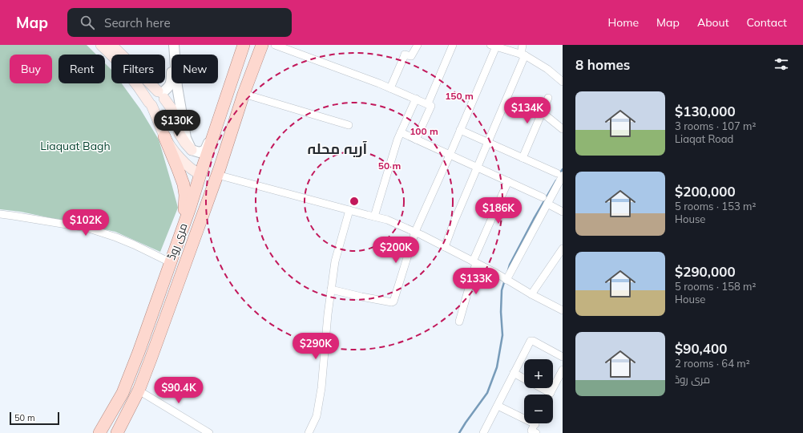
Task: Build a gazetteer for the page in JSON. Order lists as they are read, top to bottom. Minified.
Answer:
{"streets":{"main road":["مری روڈ"]},"districts":["آریہ محلہ"],"parks":["Liaquat Bagh"],"scale_bar":"50 m","page":{"header":"Map","search":"Search here","nav":["Home","Map","About","Contact"],"heading":"8 homes","chip":["Buy","Rent","Filters","New"],"list":[{"name":"$130,000","note":"3 rooms · 107 m² · Liaqat Road"},{"name":"$200,000","note":"5 rooms · 153 m² · House"},{"name":"$290,000","note":"5 rooms · 158 m² · House"},{"name":"$90,400","note":"2 rooms · 64 m² · مری روڈ"}],"price":["$134K","$130K","$186K","$102K","$200K","$133K","$290K","$90.4K"],"map_buttons":["+","−"],"scale":"50 m"},"rings":["150 m","100 m","50 m"]}
